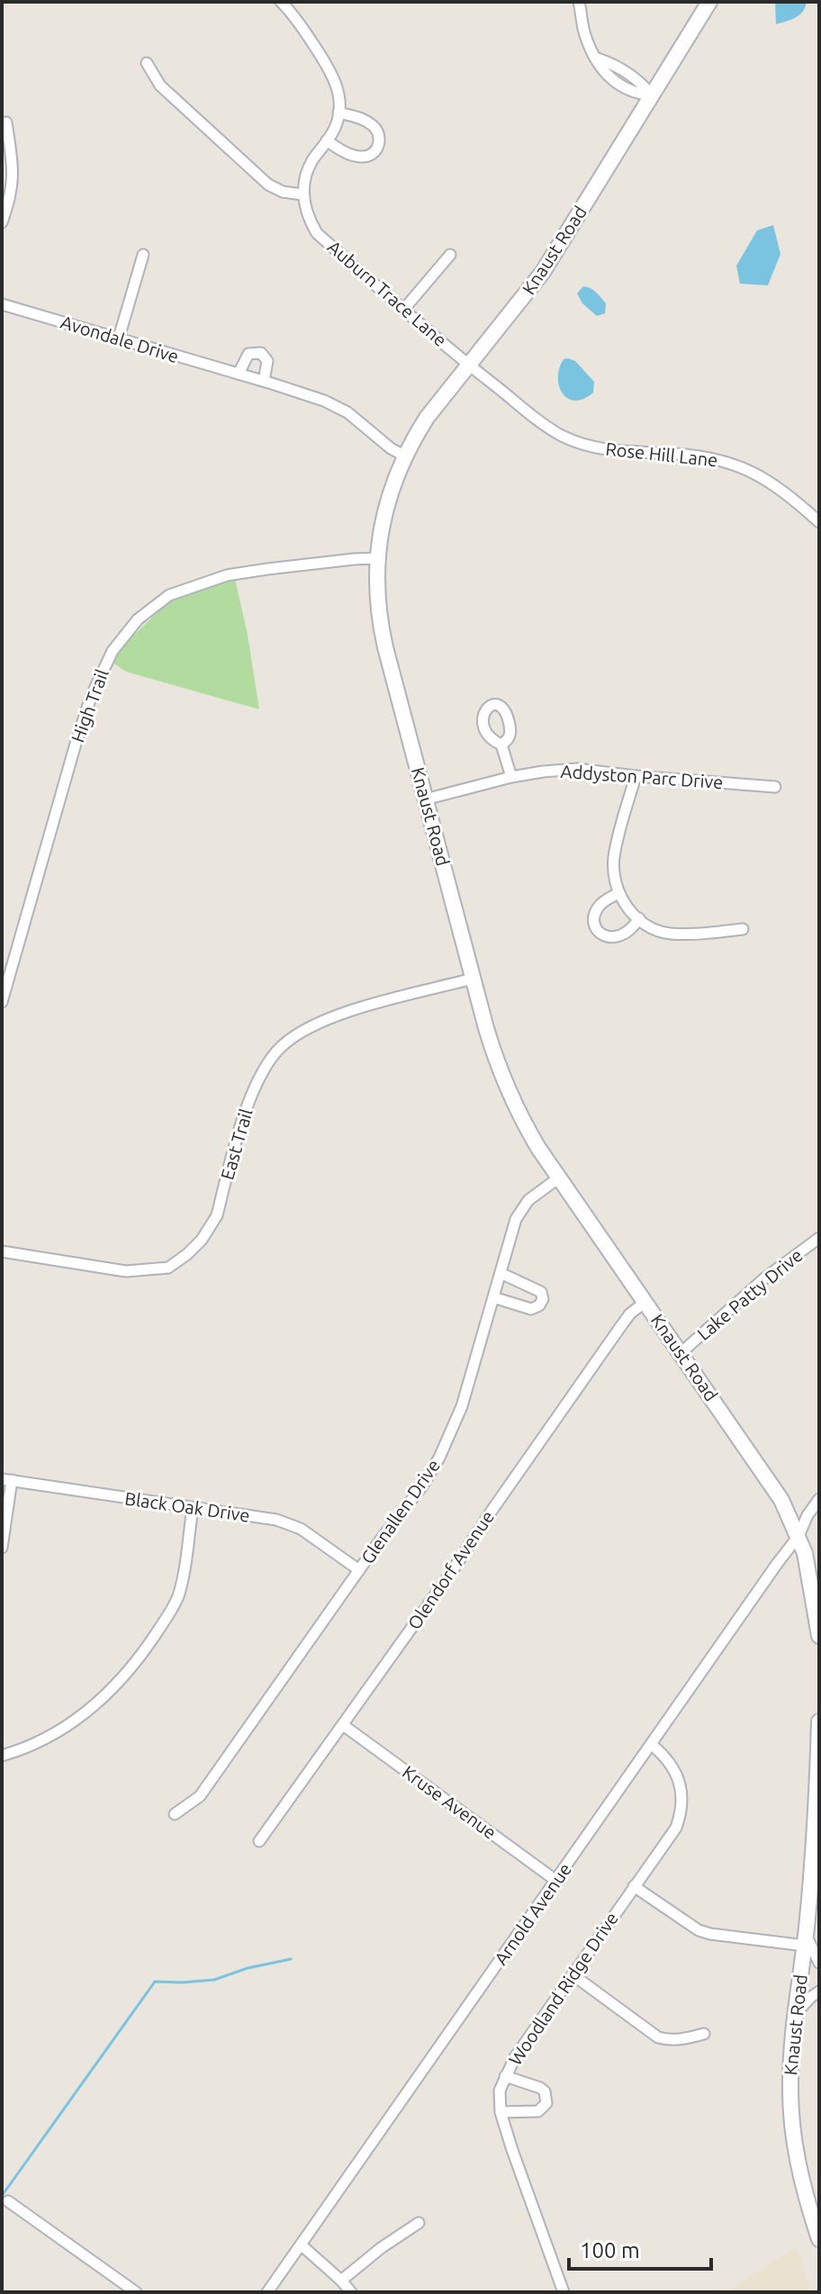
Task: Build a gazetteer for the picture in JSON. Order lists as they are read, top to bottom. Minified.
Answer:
{"streets":{"main road":["Knaust Road"],"street":["Auburn Trace Lane","Avondale Drive","Rose Hill Lane","High Trail","Addyston Parc Drive","East Trail","Lake Patty Drive","Black Oak Drive","Glenallen Drive","Olendorf Avenue","Kruse Avenue","Arnold Avenue","Woodland Ridge Drive"]},"crossings":[["Knaust Road","Auburn Trace Lane"],["Knaust Road","Avondale Drive"],["Knaust Road","Rose Hill Lane"],["Knaust Road","High Trail"],["Knaust Road","Addyston Parc Drive"],["Knaust Road","East Trail"],["Knaust Road","Lake Patty Drive"],["Knaust Road","Glenallen Drive"],["Knaust Road","Olendorf Avenue"],["Knaust Road","Arnold Avenue"],["Auburn Trace Lane","Rose Hill Lane"],["Black Oak Drive","Glenallen Drive"],["Olendorf Avenue","Kruse Avenue"],["Kruse Avenue","Arnold Avenue"],["Arnold Avenue","Woodland Ridge Drive"]],"scale_bar":"100 m"}
